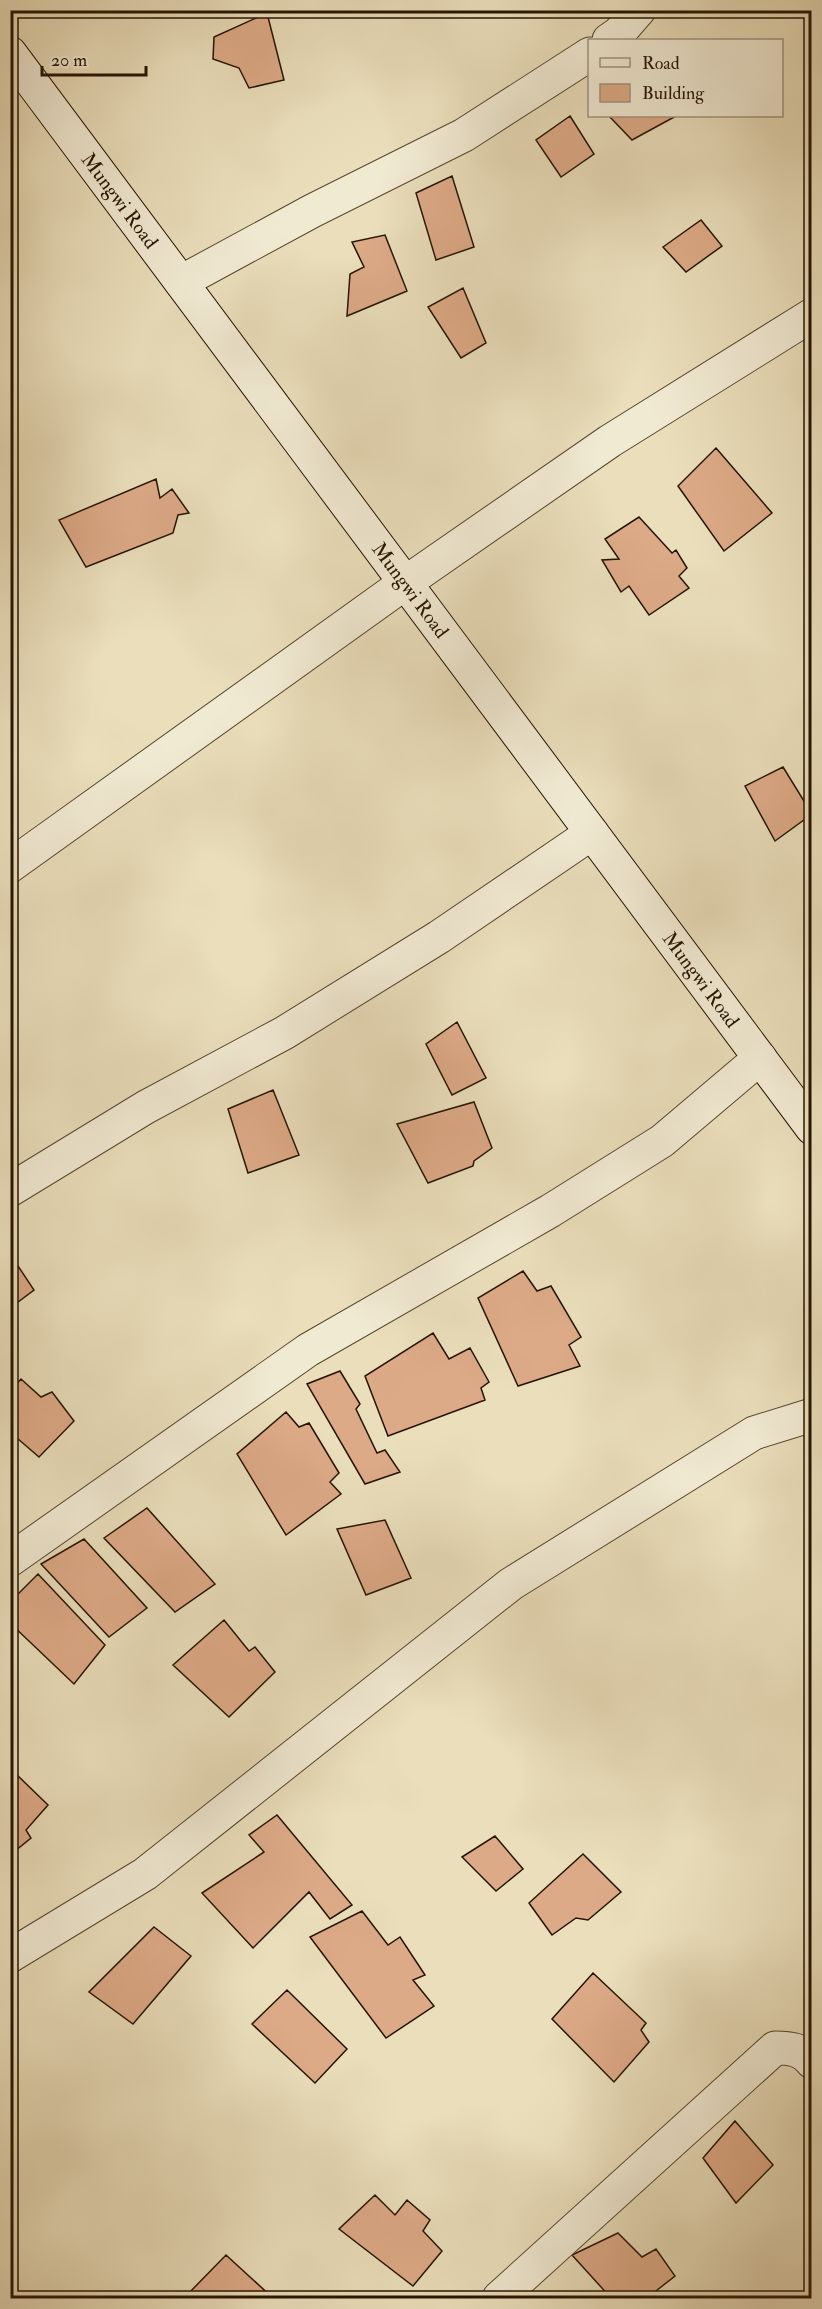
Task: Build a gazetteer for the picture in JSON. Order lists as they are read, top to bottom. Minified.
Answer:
{"streets":{"street":["Mungwi Road"]},"legend":["Road","Building"],"scale_bar":"20 m"}
